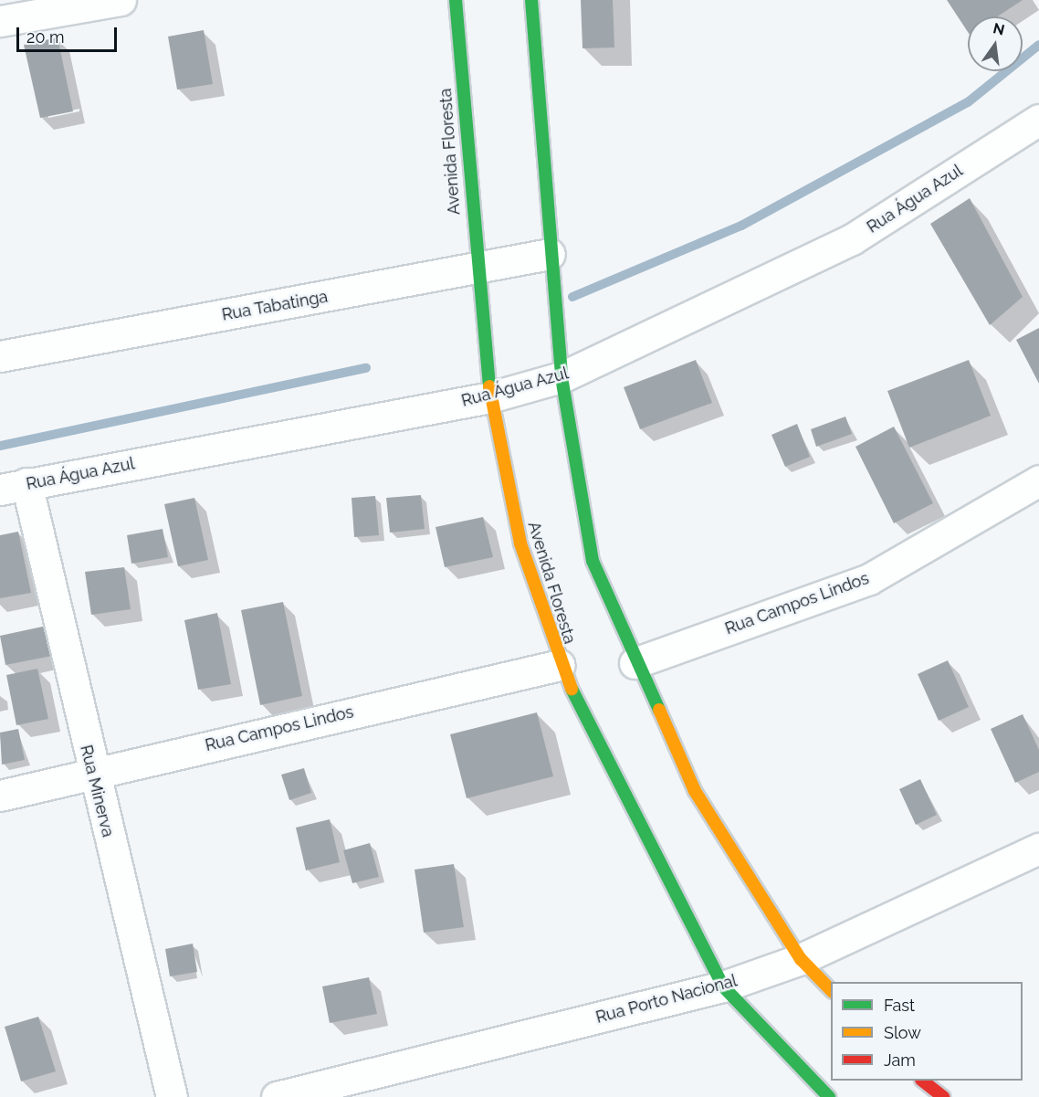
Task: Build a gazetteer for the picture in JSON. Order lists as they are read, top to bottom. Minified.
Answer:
{"streets":{"street":["Avenida Floresta","Rua Água Azul","Rua Tabatinga","Rua Campos Lindos","Rua Minerva","Rua Porto Nacional"]},"crossings":[["Avenida Floresta","Rua Água Azul"],["Avenida Floresta","Rua Tabatinga"],["Avenida Floresta","Rua Campos Lindos"],["Avenida Floresta","Rua Porto Nacional"],["Rua Água Azul","Rua Minerva"],["Rua Campos Lindos","Rua Minerva"]],"legend":["Fast","Slow","Jam"],"scale_bar":"20 m","north":"top"}
